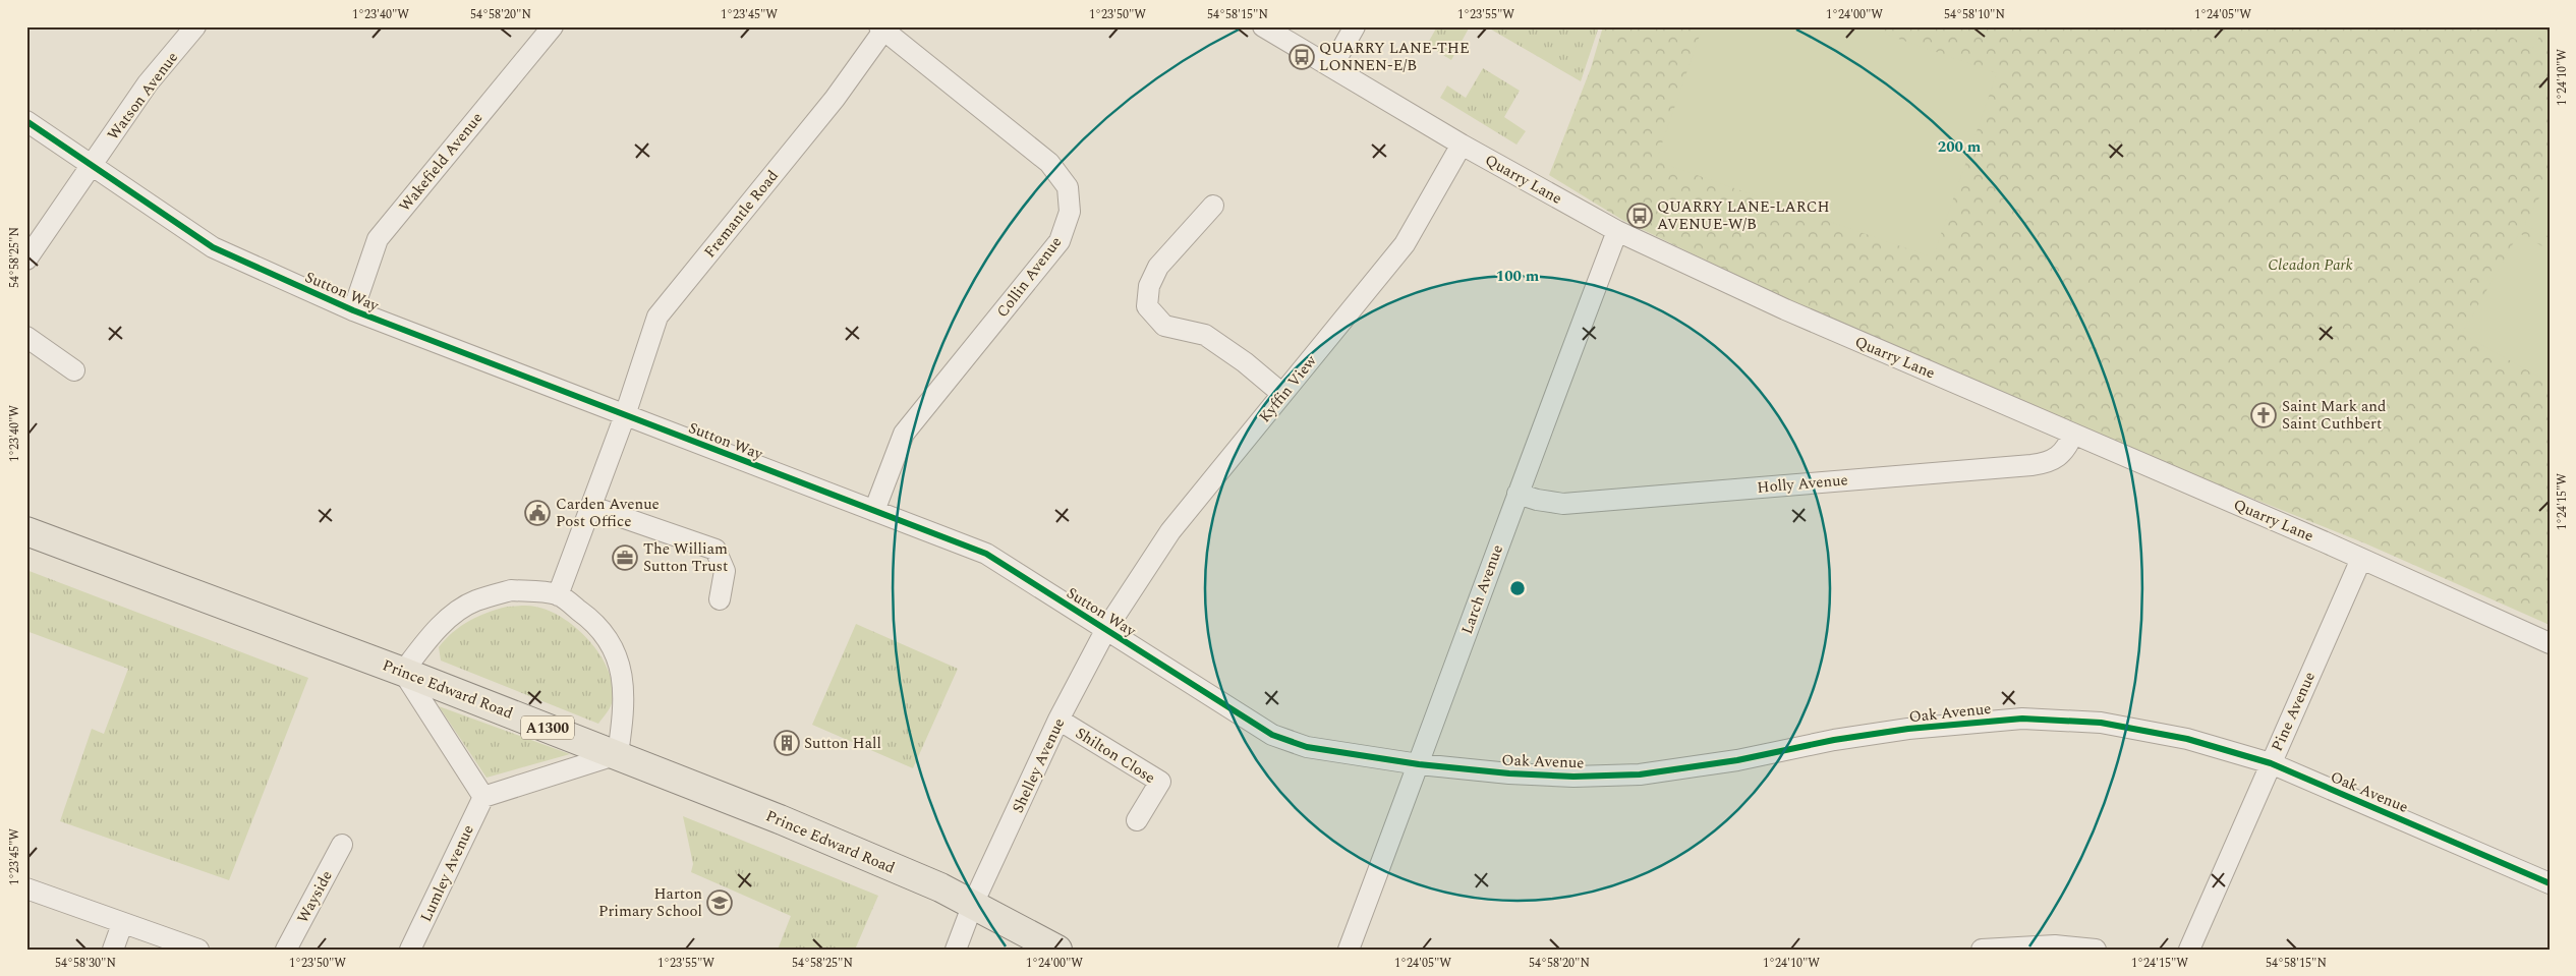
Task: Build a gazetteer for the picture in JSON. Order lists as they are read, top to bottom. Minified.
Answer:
{"streets":{"main road":["Prince Edward Road","A1300"],"street":["Watson Avenue","Wakefield Avenue","Quarry Lane","Fremantle Road","Collin Avenue","Sutton Way","Kyffin View","Holly Avenue","Larch Avenue","Pine Avenue","Oak Avenue","Shilton Close","Shelley Avenue","Lumley Avenue","Wayside"]},"crossings":[["Watson Avenue","Sutton Way"],["Wakefield Avenue","Sutton Way"],["Quarry Lane","Kyffin View"],["Quarry Lane","Holly Avenue"],["Quarry Lane","Larch Avenue"],["Quarry Lane","Pine Avenue"],["Fremantle Road","Collin Avenue"],["Fremantle Road","Sutton Way"],["Collin Avenue","Sutton Way"],["Sutton Way","Kyffin View"],["Sutton Way","Larch Avenue"],["Sutton Way","Oak Avenue"],["Sutton Way","Shelley Avenue"],["Kyffin View","Shelley Avenue"],["Holly Avenue","Larch Avenue"],["Larch Avenue","Oak Avenue"],["Prince Edward Road","Shelley Avenue"],["Pine Avenue","Oak Avenue"],["Shilton Close","Shelley Avenue"]],"parks":["Cleadon Park"],"places":{"bus stop":["QUARRY LANE-THE LONNEN-E/B","QUARRY LANE-LARCH AVENUE-W/B"],"church":["Saint Mark and Saint Cuthbert"],"public building":["Carden Avenue Post Office"],"office":["The William Sutton Trust"],"building":["Sutton Hall"],"school or university":["Harton Primary School"]},"coordinates":["1°23'40\"W","54°58'20\"N","1°23'45\"W","1°23'50\"W","54°58'15\"N","1°23'55\"W","1°24'00\"W","54°58'10\"N","1°24'05\"W","1°24'10\"W","54°58'25\"N","1°24'15\"W","54°58'30\"N"],"rings":["200 m","100 m"]}
